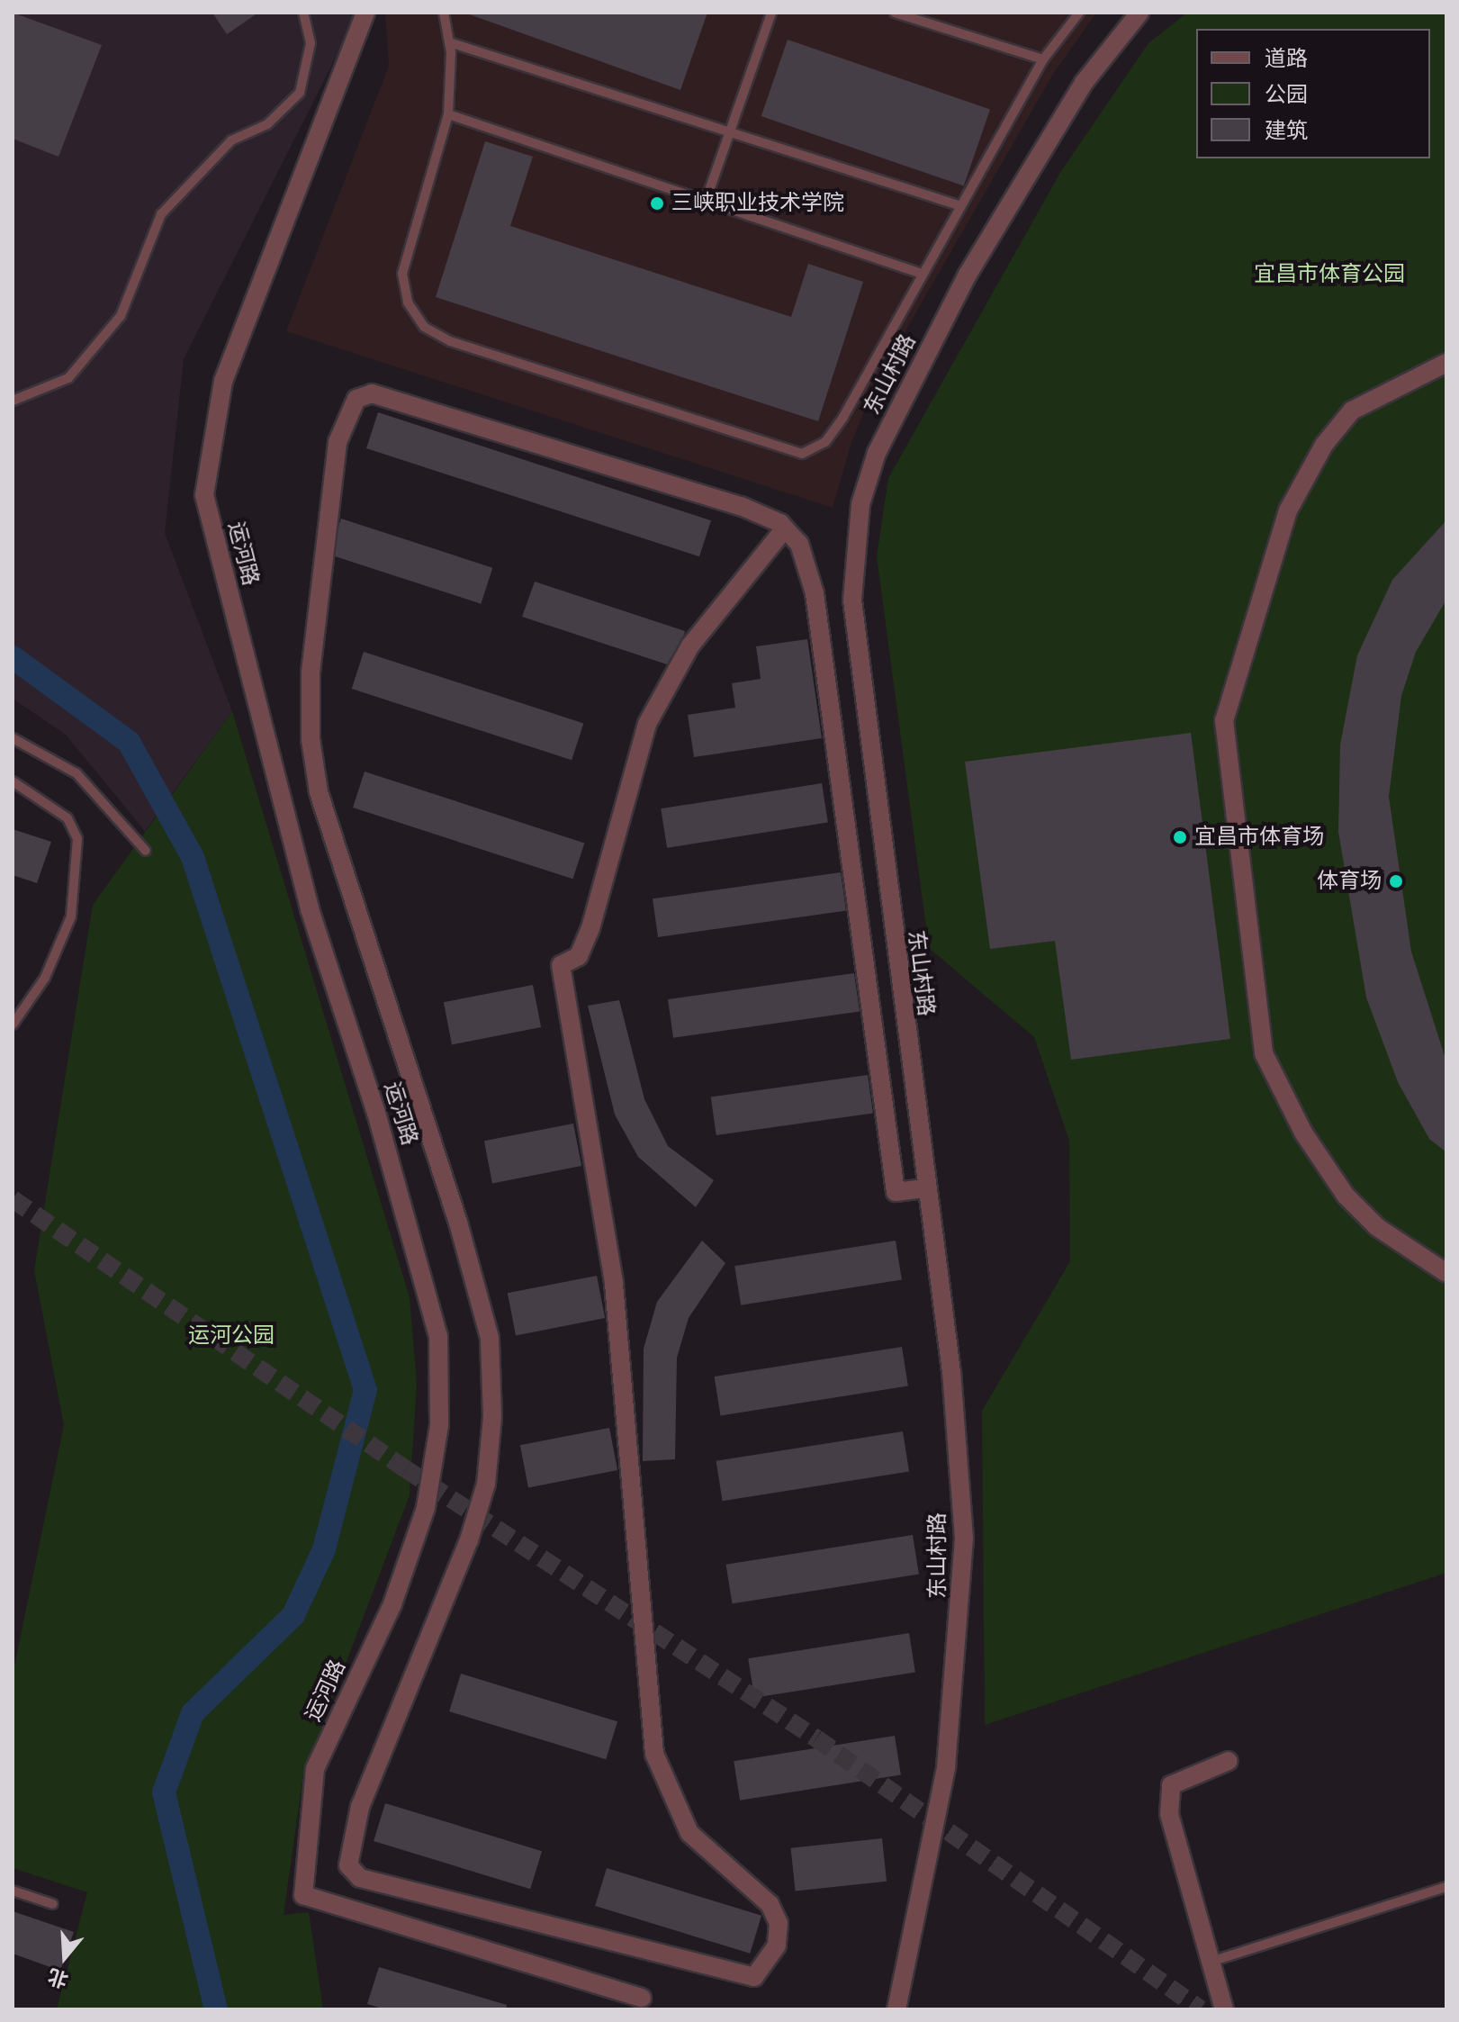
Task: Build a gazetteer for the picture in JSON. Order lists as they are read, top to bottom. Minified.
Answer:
{"streets":{"street":["东山村路","运河路"]},"parks":["宜昌市体育公园","运河公园"],"places":["三峡职业技术学院","宜昌市体育场","体育场"],"legend":["道路","公园","建筑"],"north":"bottom"}
